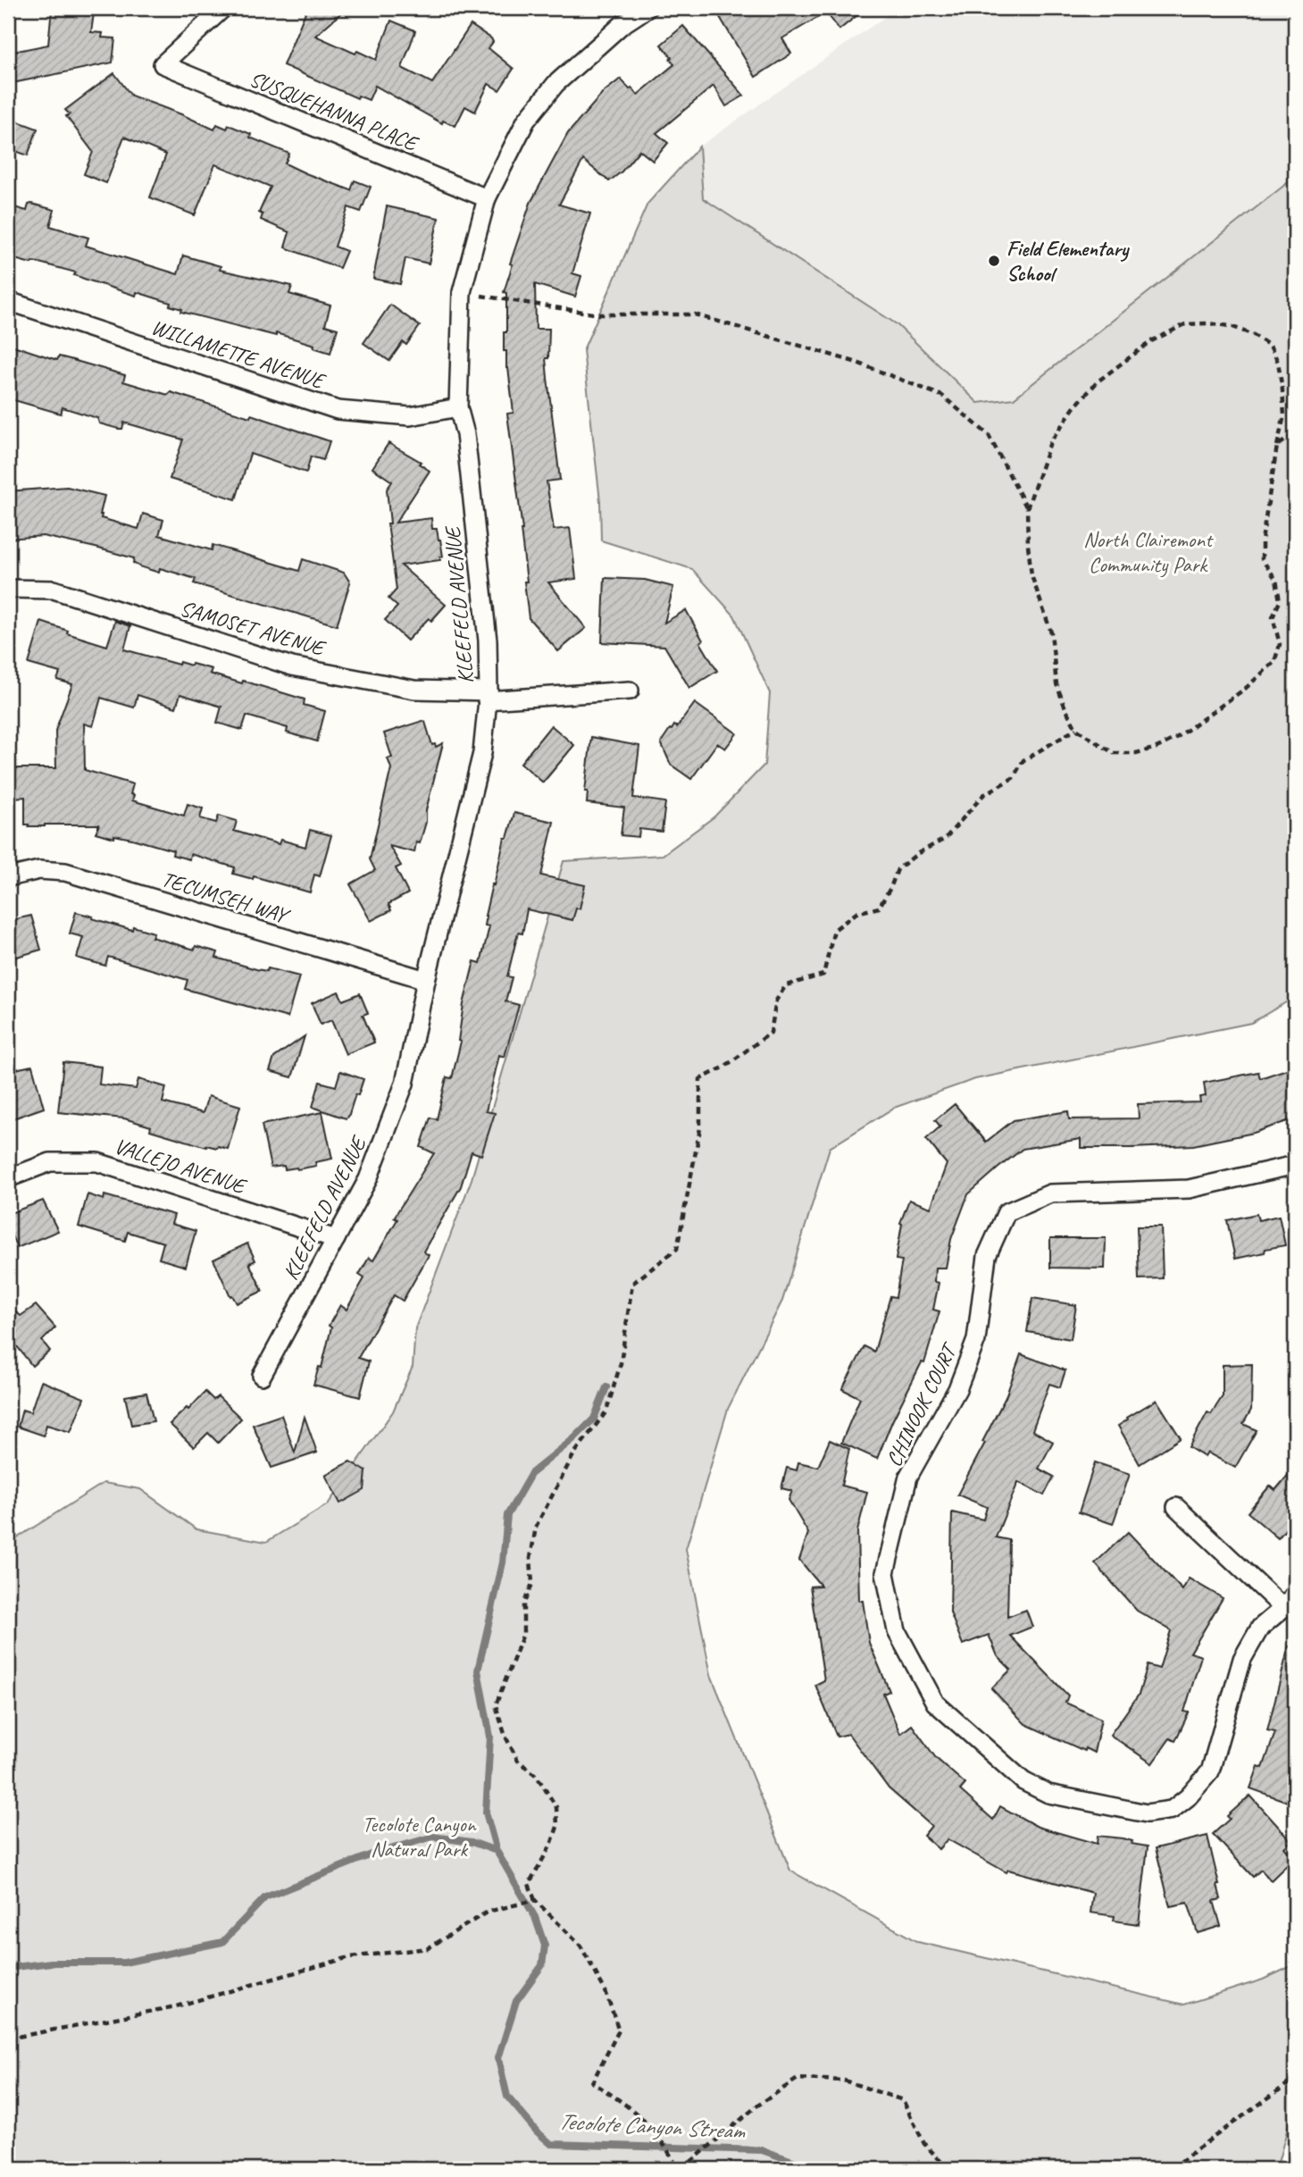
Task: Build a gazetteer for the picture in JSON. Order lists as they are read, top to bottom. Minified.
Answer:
{"streets":{"street":["SUSQUEHANNA PLACE","WILLAMETTE AVENUE","KLEEFELD AVENUE","SAMOSET AVENUE","TECUMSEH WAY","VALLEJO AVENUE","CHINOOK COURT"]},"crossings":[["SUSQUEHANNA PLACE","KLEEFELD AVENUE"],["WILLAMETTE AVENUE","KLEEFELD AVENUE"],["KLEEFELD AVENUE","SAMOSET AVENUE"],["KLEEFELD AVENUE","TECUMSEH WAY"],["KLEEFELD AVENUE","VALLEJO AVENUE"]],"water":["Tecolote Canyon Stream"],"parks":["North Clairemont Community Park","Tecolote Canyon Natural Park"],"places":["Field Elementary School"]}
